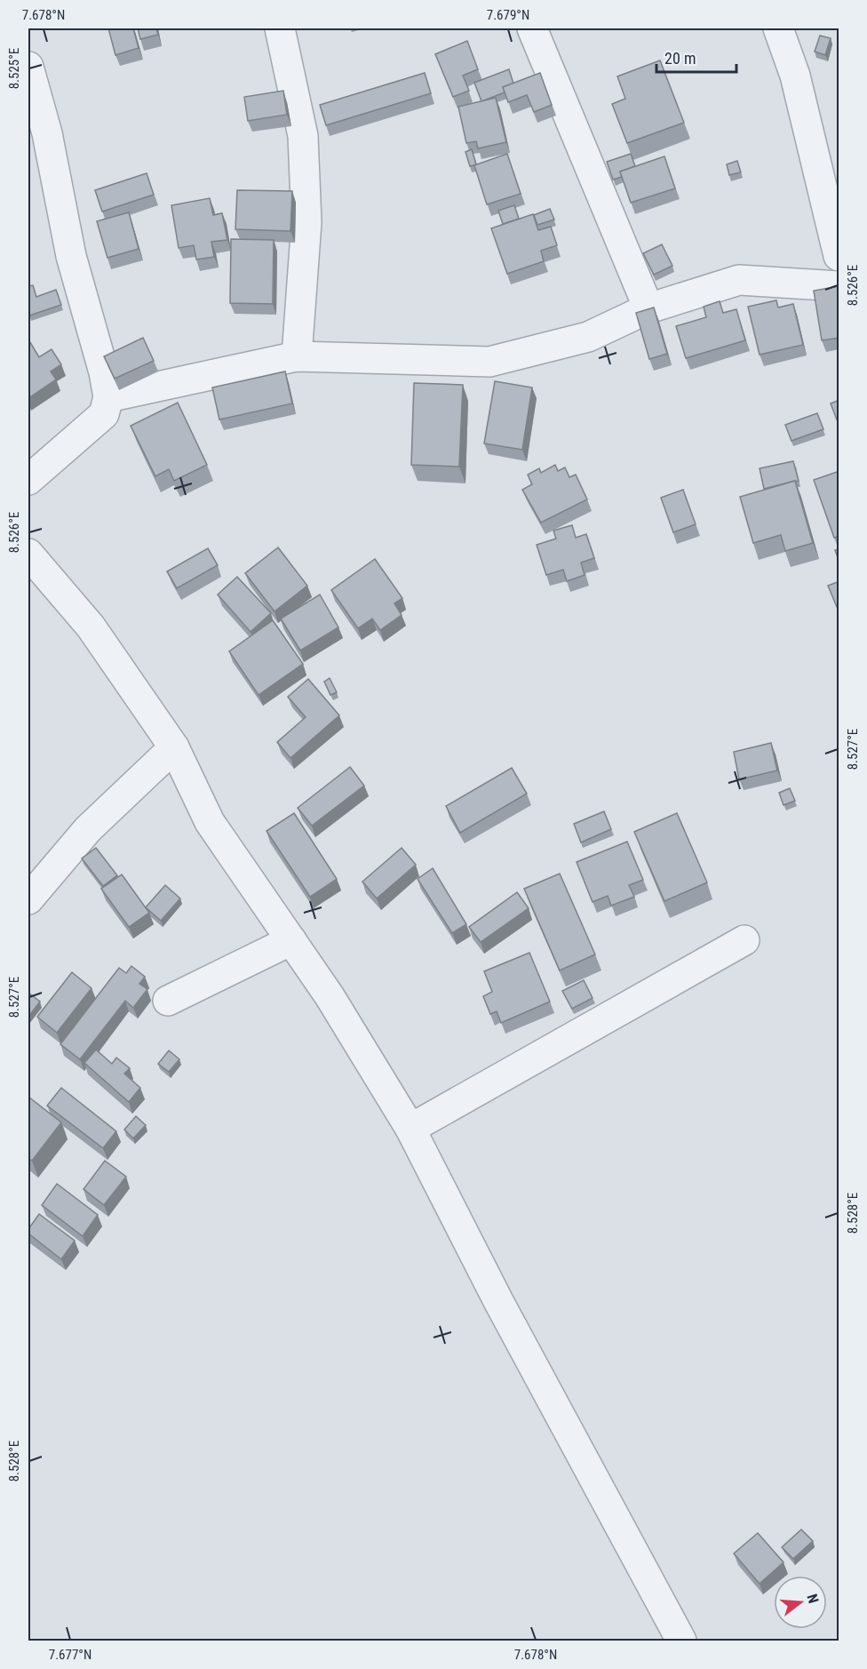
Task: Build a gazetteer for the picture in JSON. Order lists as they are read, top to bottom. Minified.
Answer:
{"scale_bar":"20 m","north":"right","coordinates":["7.678°N","7.679°N","8.525°E","8.526°E","8.527°E","8.528°E","7.677°N"]}
